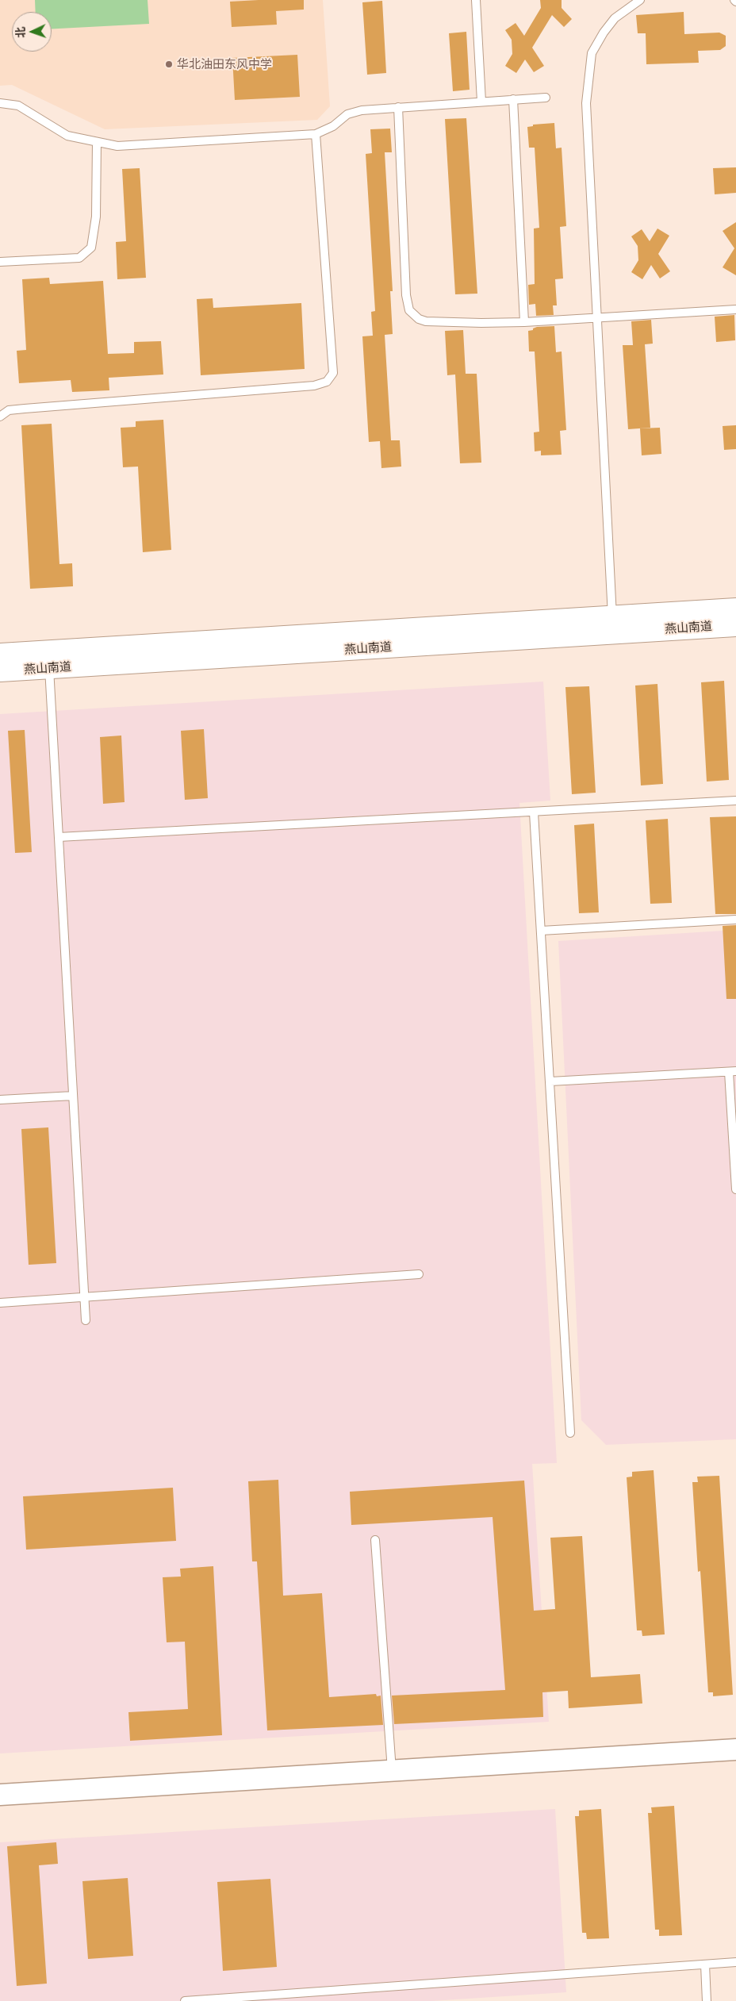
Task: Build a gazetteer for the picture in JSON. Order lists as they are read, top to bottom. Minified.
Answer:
{"streets":{"main road":["燕山南道"]},"places":["华北油田东风中学"],"north":"left"}
